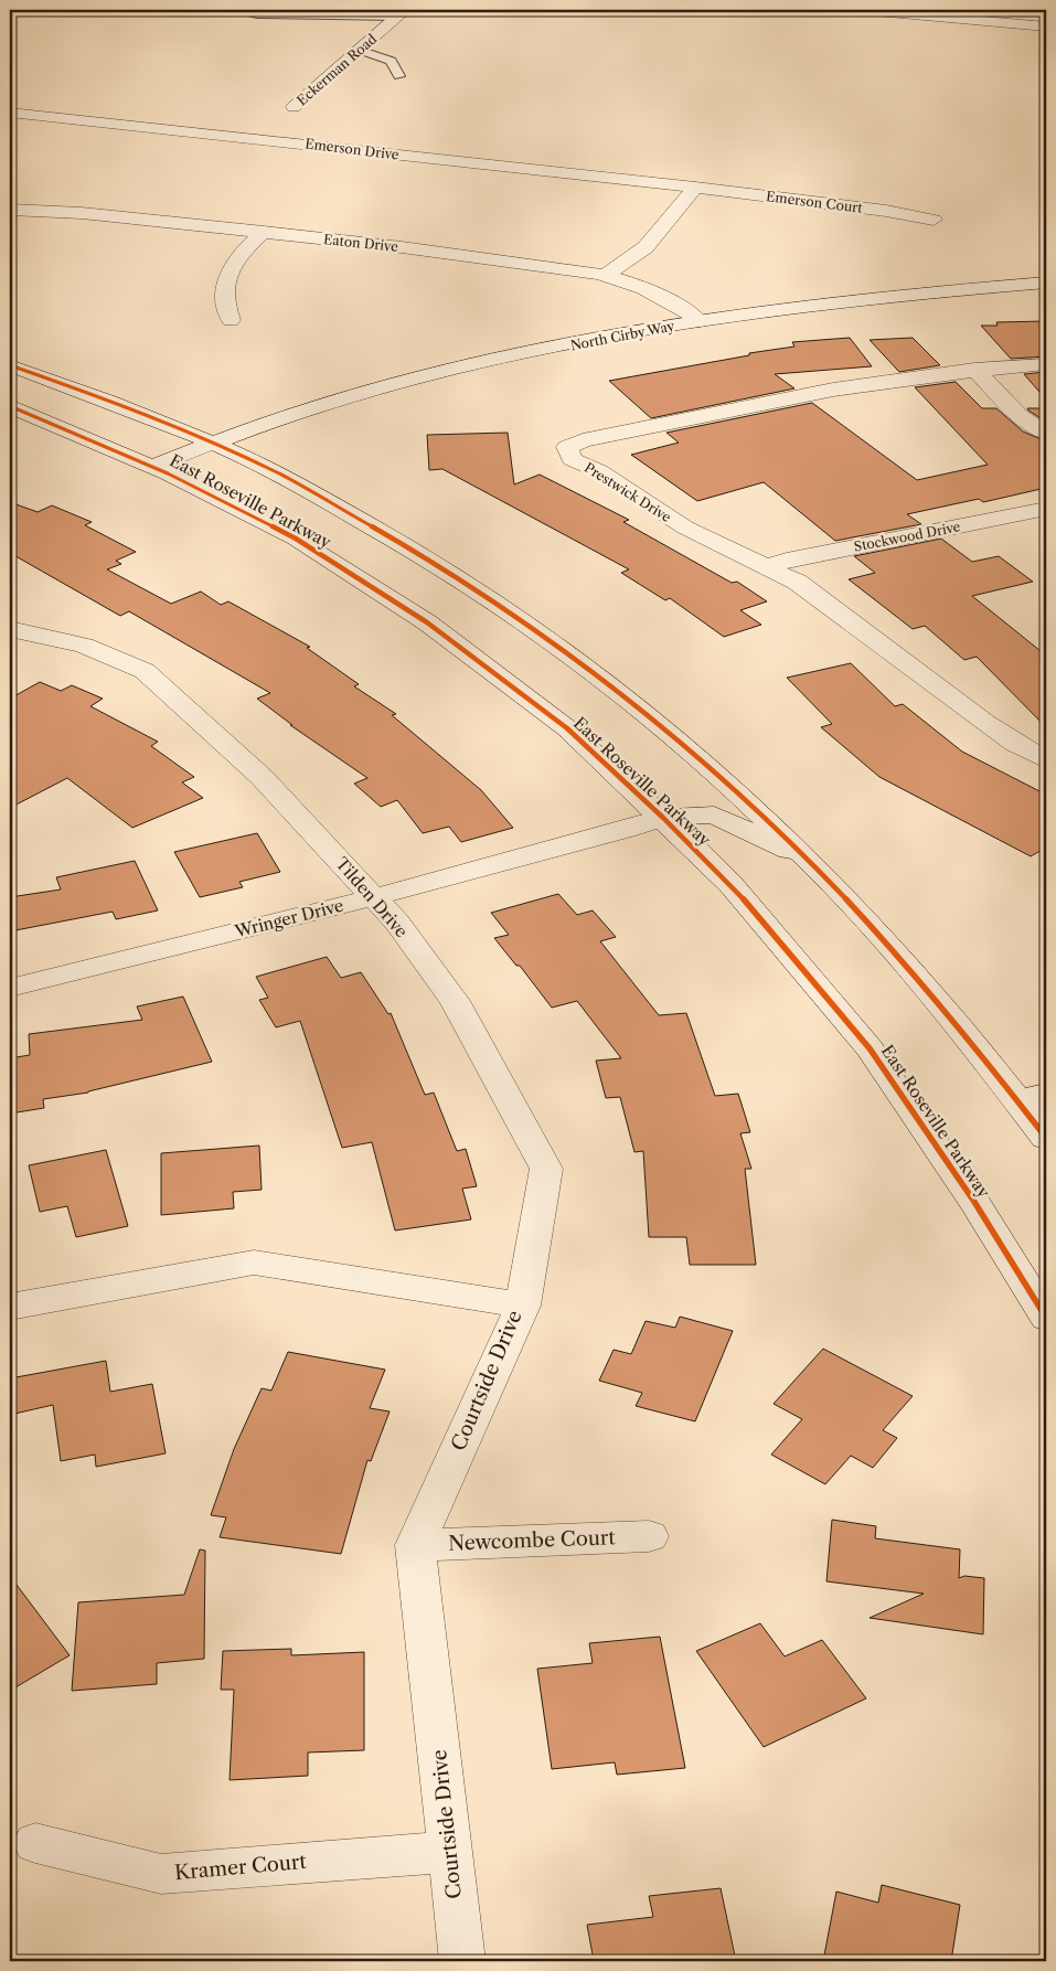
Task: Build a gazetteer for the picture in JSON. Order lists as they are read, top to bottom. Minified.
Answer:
{"streets":{"street":["Eckerman Road","Emerson Drive","Emerson Court","Eaton Drive","North Cirby Way","Prestwick Drive","East Roseville Parkway","Stockwood Drive","Tilden Drive","Wringer Drive","Courtside Drive","Newcombe Court","Kramer Court"]},"crossings":[["Emerson Drive","Emerson Court"],["Eaton Drive","North Cirby Way"],["North Cirby Way","East Roseville Parkway"],["Prestwick Drive","Stockwood Drive"],["East Roseville Parkway","Wringer Drive"],["Tilden Drive","Wringer Drive"],["Tilden Drive","Courtside Drive"],["Courtside Drive","Newcombe Court"],["Courtside Drive","Kramer Court"]]}
